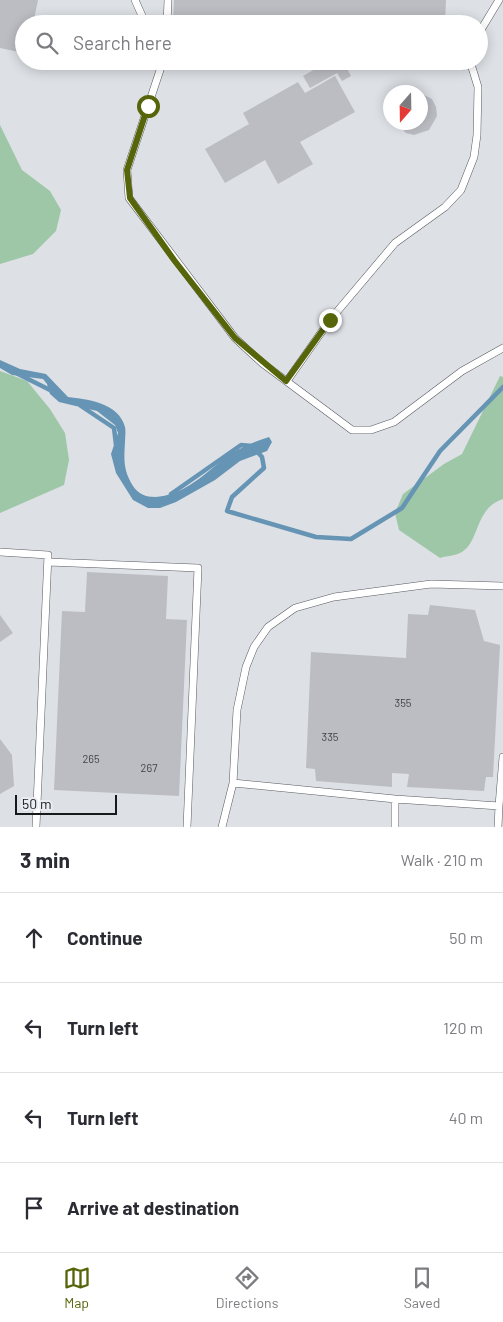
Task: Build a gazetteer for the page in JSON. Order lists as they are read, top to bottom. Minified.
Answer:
{"house_numbers":["355","335","265","267"],"scale_bar":"50 m","north":"bottom","page":{"search":"Search here","scale":"50 m","heading":["3 min","Walk · 210 m"],"list":[["Continue","50 m"],["Turn left","120 m"],["Turn left","40 m"],"Arrive at destination"],"nav":["Map","Directions","Saved"]}}
